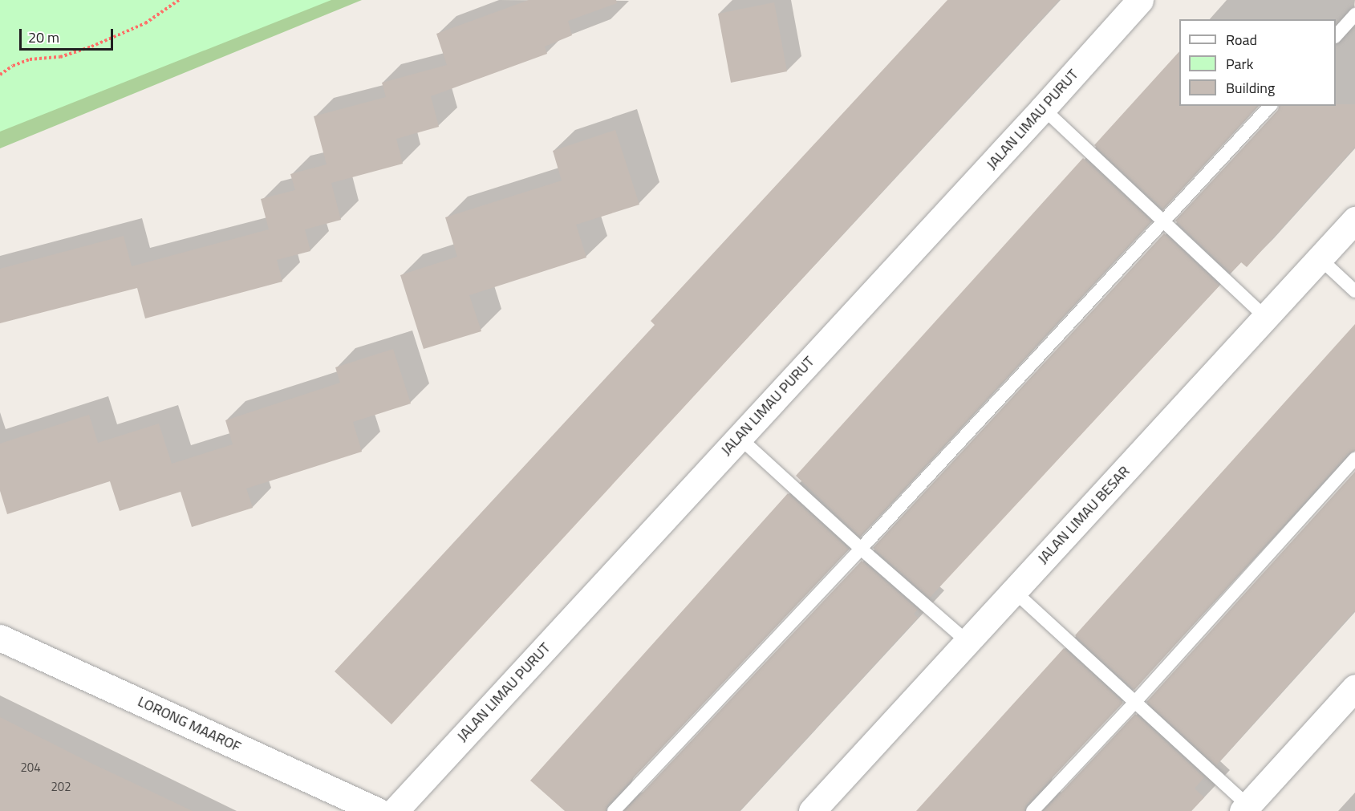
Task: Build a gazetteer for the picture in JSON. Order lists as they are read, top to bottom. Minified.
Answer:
{"streets":{"street":["JALAN LIMAU PURUT","JALAN LIMAU BESAR","LORONG MAAROF"]},"house_numbers":["204","202"],"legend":["Road","Park","Building"],"scale_bar":"20 m"}
